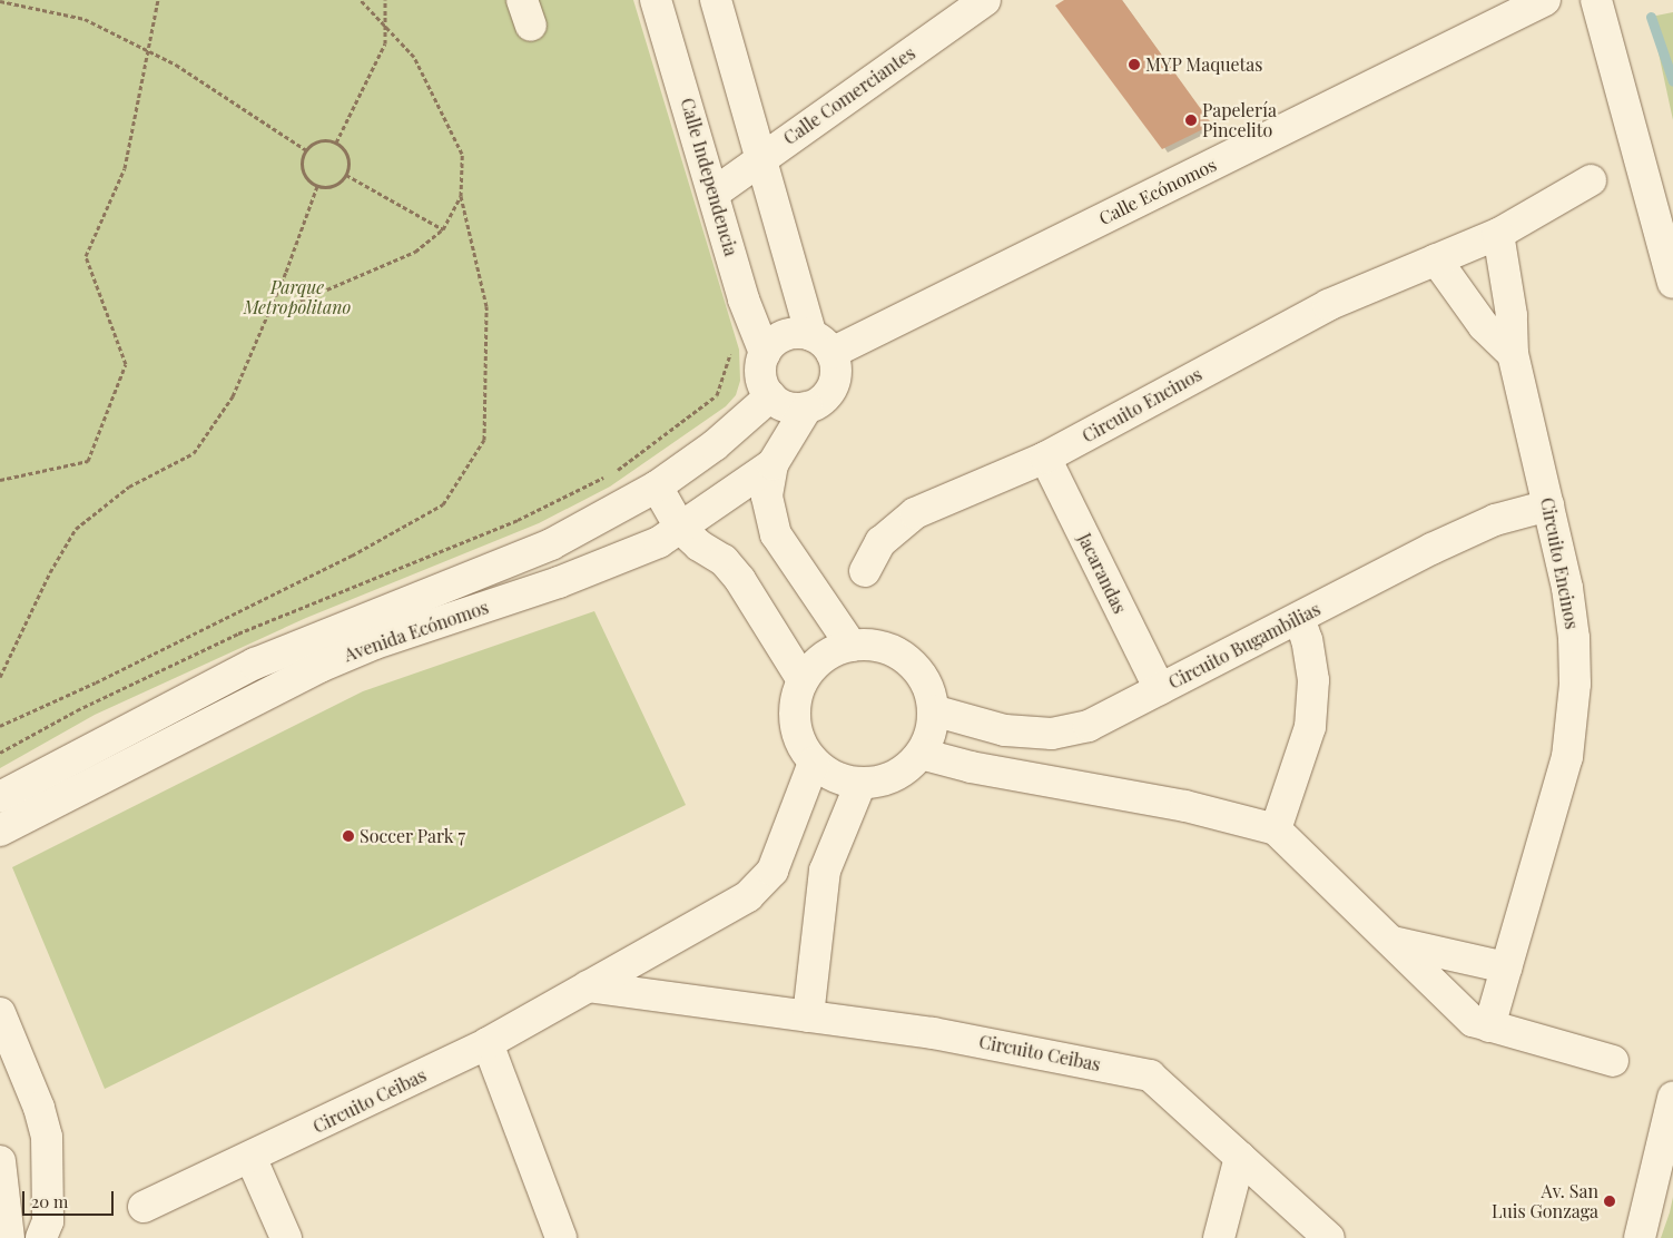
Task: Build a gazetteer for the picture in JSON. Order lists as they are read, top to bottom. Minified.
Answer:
{"streets":{"street":["Calle Comerciantes","Calle Independencia","Calle Ecónomos","Circuito Encinos","Jacarandas","Avenida Ecónomos","Circuito Bugambilias","Circuito Ceibas"]},"crossings":[["Calle Comerciantes","Calle Independencia"],["Calle Independencia","Calle Ecónomos"],["Calle Independencia","Avenida Ecónomos"],["Calle Ecónomos","Avenida Ecónomos"],["Circuito Encinos","Jacarandas"],["Circuito Encinos","Circuito Bugambilias"],["Jacarandas","Circuito Bugambilias"],["Circuito Bugambilias","Circuito Ceibas"]],"parks":["Parque Metropolitano"],"places":["MYP Maquetas","Papelería Pincelito","Soccer Park 7","Av. San Luis Gonzaga"],"scale_bar":"20 m"}
